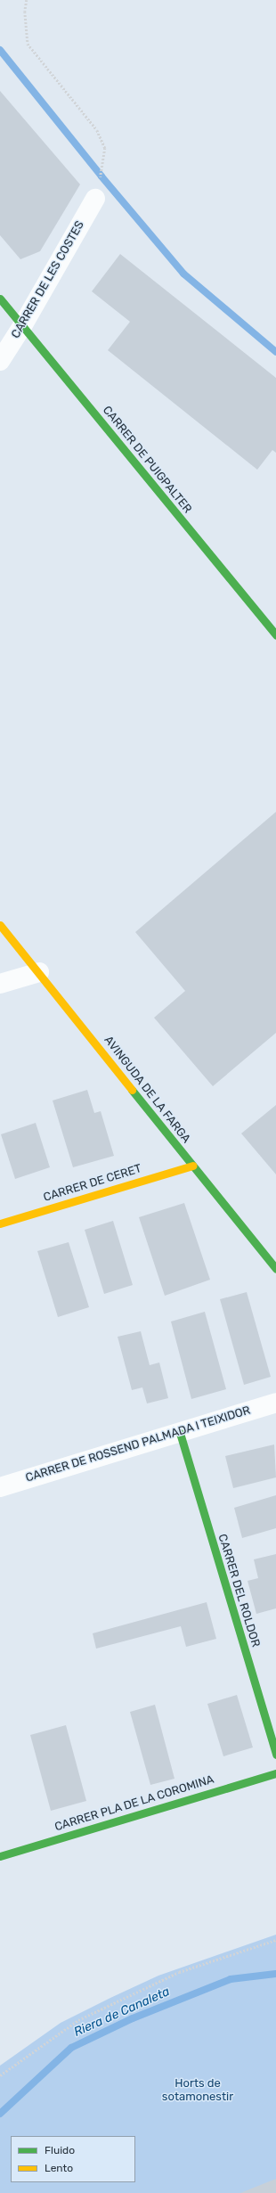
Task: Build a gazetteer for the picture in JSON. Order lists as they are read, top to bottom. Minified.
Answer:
{"streets":{"street":["CARRER DE LES COSTES","CARRER DE PUIGPALTER","AVINGUDA DE LA FARGA","CARRER DE CERET","CARRER DE ROSSEND PALMADA I TEIXIDOR","CARRER DEL ROLDOR","CARRER PLA DE LA COROMINA"]},"crossings":[["CARRER DE LES COSTES","CARRER DE PUIGPALTER"],["AVINGUDA DE LA FARGA","CARRER DE CERET"],["CARRER DE ROSSEND PALMADA I TEIXIDOR","CARRER DEL ROLDOR"]],"water":["Riera de Canaleta"],"parks":["Horts de sotamonestir"],"legend":["Fluido","Lento"]}
